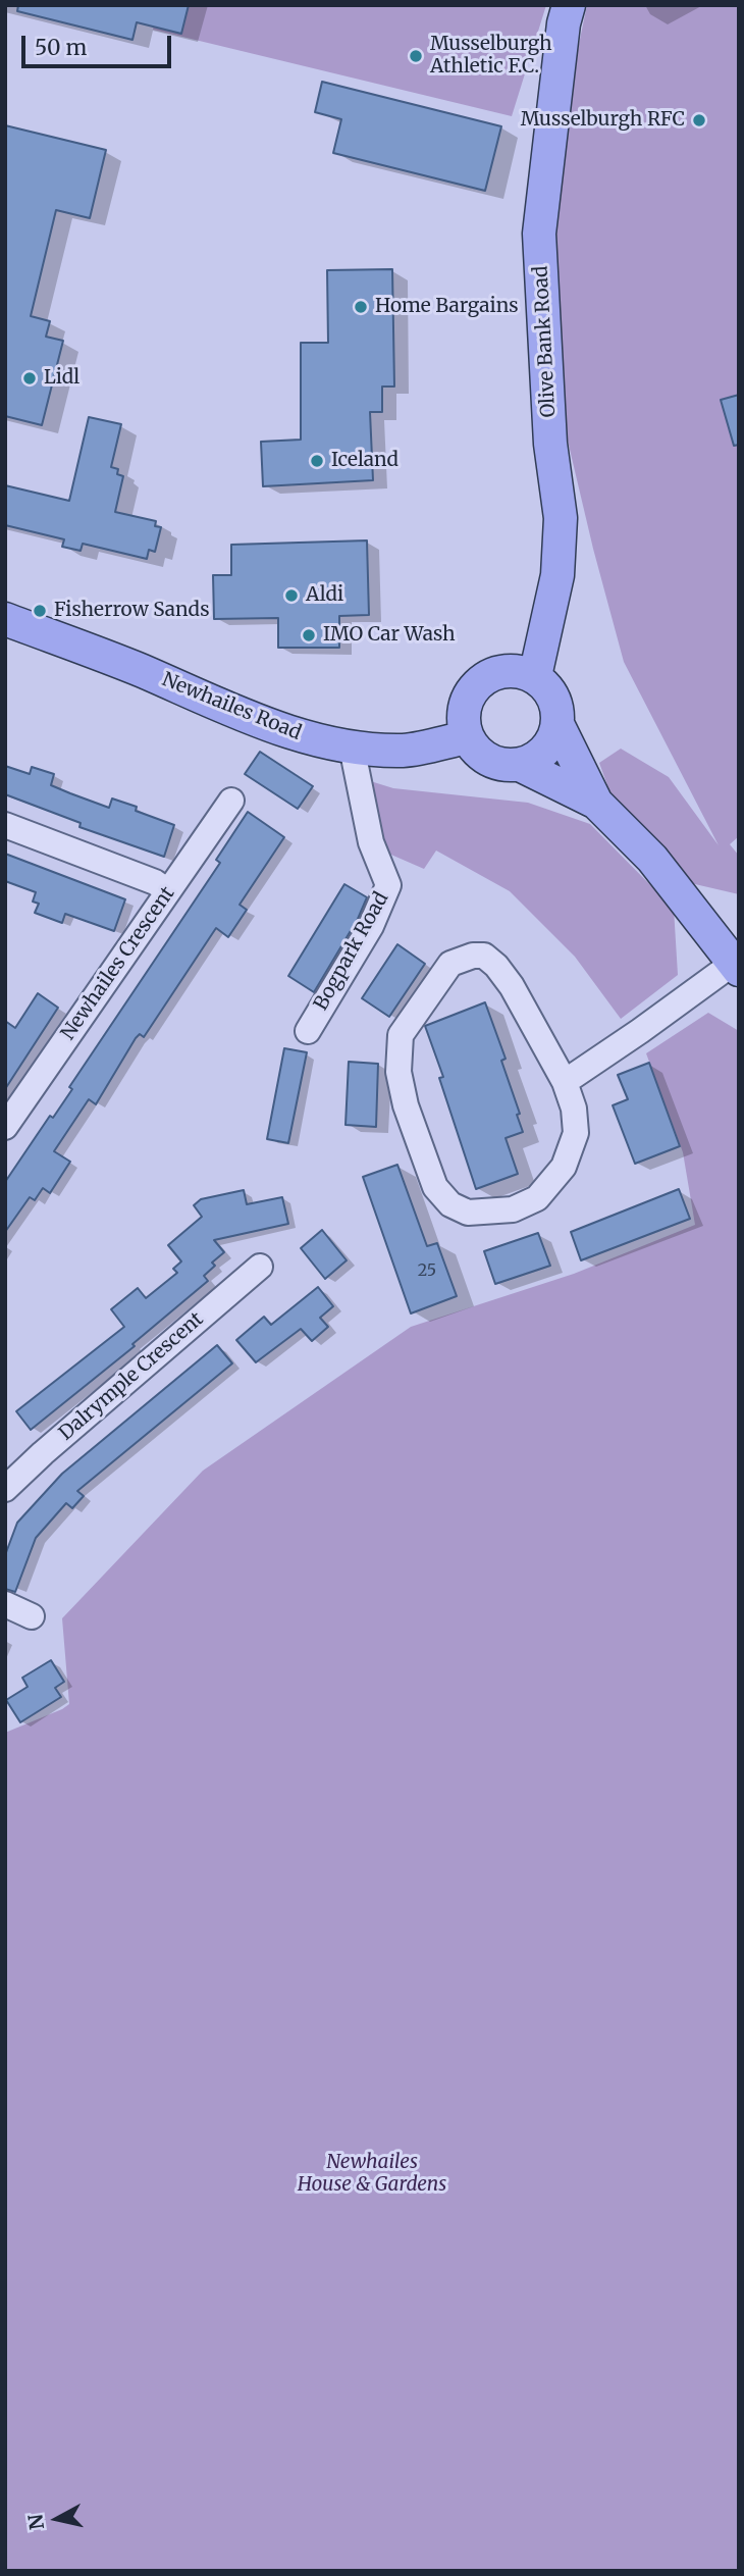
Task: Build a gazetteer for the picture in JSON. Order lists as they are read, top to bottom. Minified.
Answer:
{"streets":{"main road":["Olive Bank Road","Newhailes Road"],"street":["Bogpark Road","Newhailes Crescent","Dalrymple Crescent"]},"crossings":[["Olive Bank Road","Newhailes Road"],["Newhailes Road","Bogpark Road"]],"parks":["Newhailes House & Gardens"],"places":["Musselburgh Athletic F.C.","Musselburgh RFC","Home Bargains","Lidl","Iceland","Aldi","Fisherrow Sands","IMO Car Wash"],"house_numbers":["25"],"scale_bar":"50 m","north":"left"}
